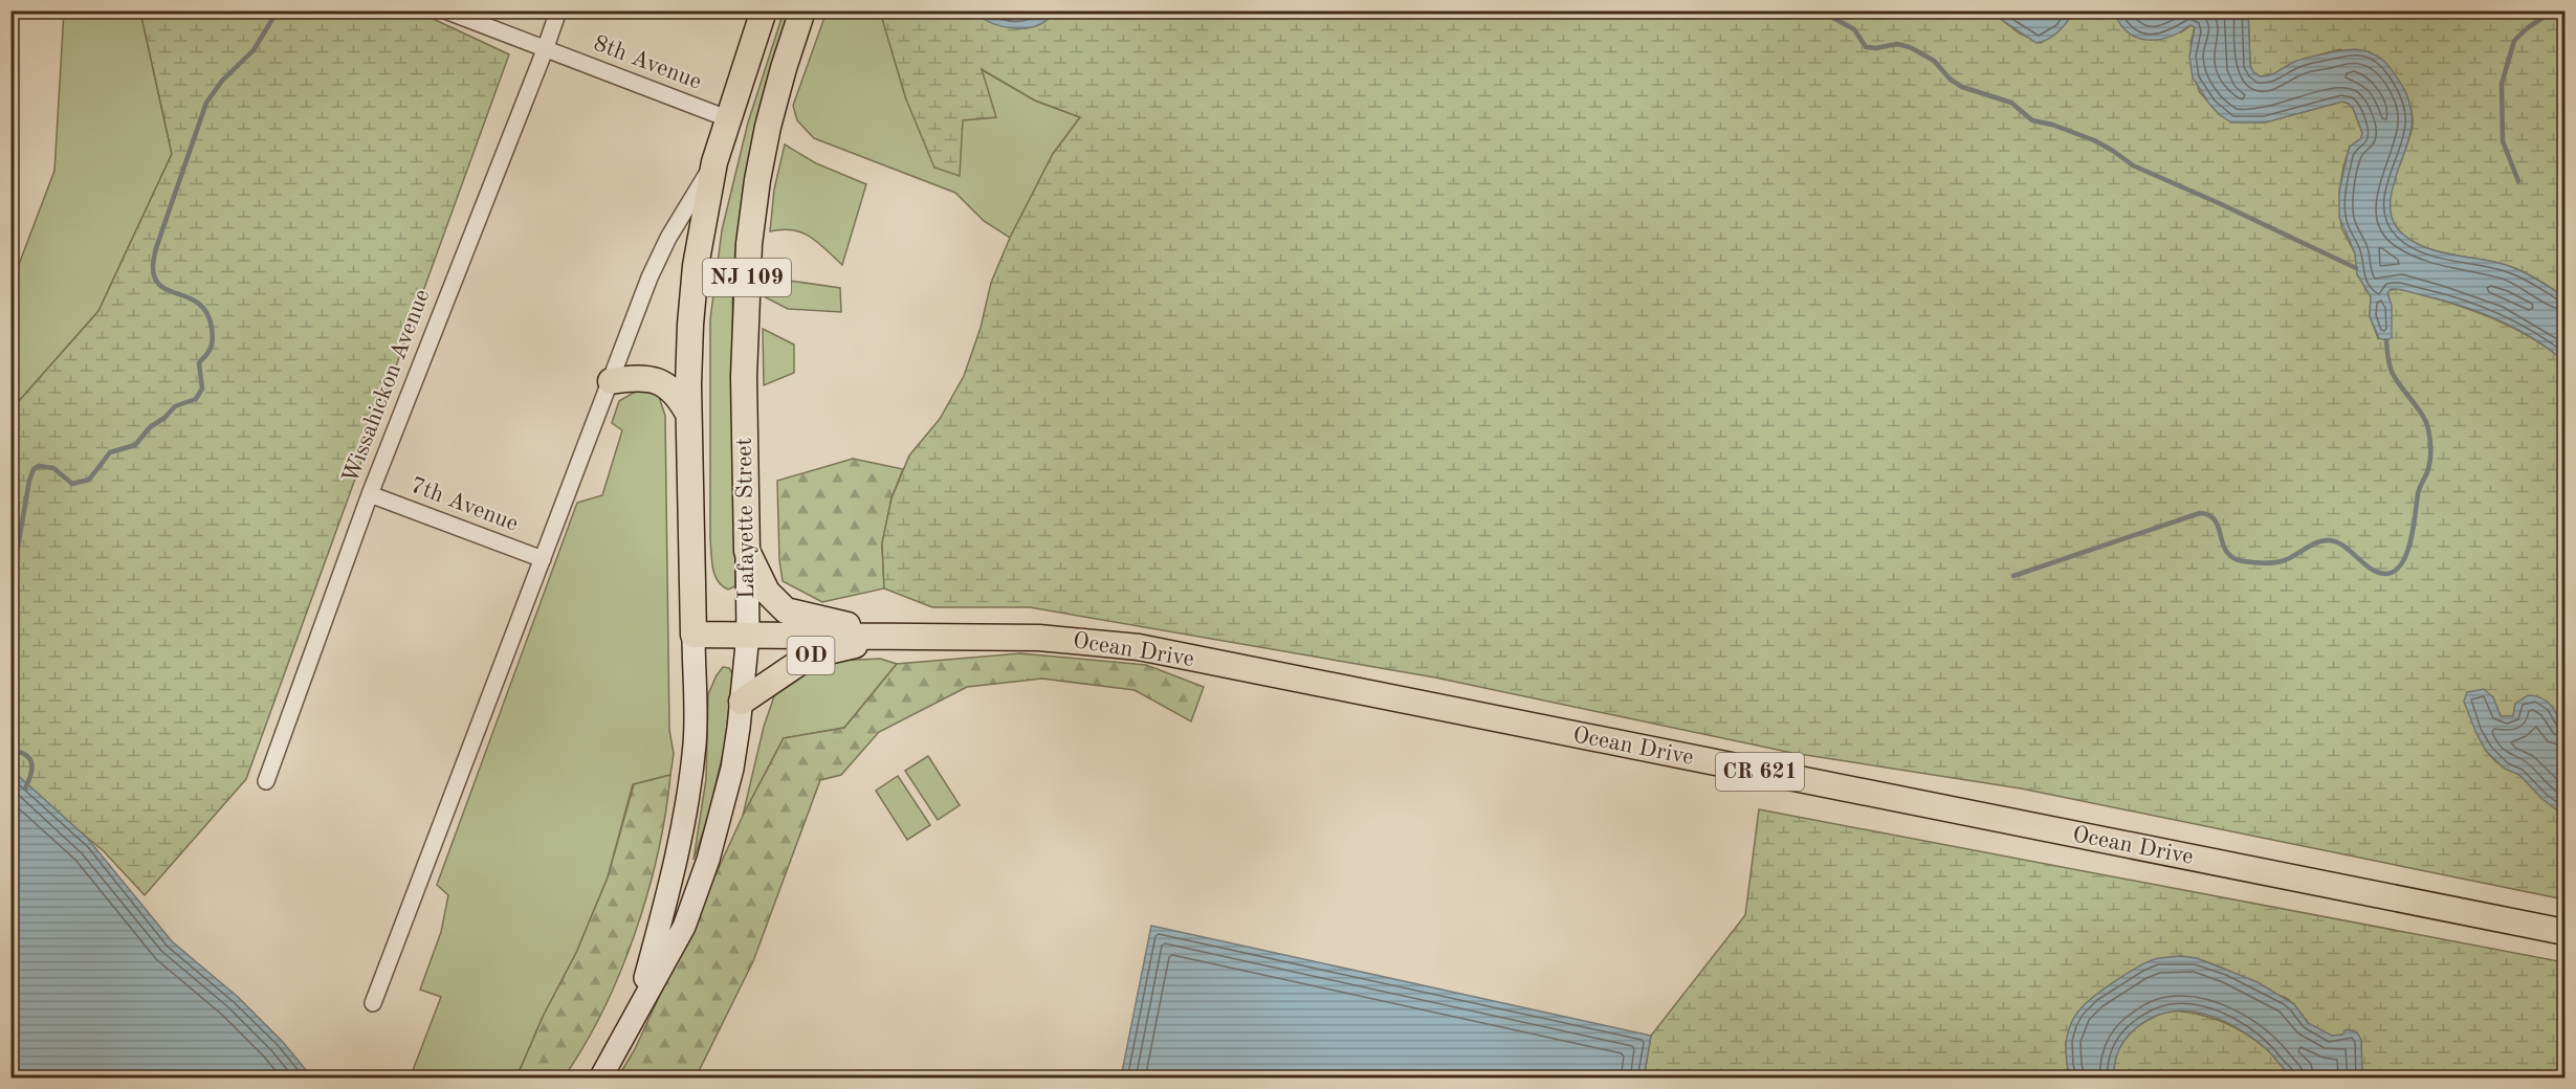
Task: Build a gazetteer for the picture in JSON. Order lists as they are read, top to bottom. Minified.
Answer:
{"streets":{"main road":["NJ 109","Lafayette Street","Ocean Drive","OD","CR 621"],"street":["8th Avenue","Wissahickon Avenue","7th Avenue"]},"crossings":[["8th Avenue","Wissahickon Avenue"],["8th Avenue","Lafayette Street"],["Wissahickon Avenue","7th Avenue"],["Lafayette Street","Ocean Drive"],["Lafayette Street","OD"],["Ocean Drive","OD"]]}
